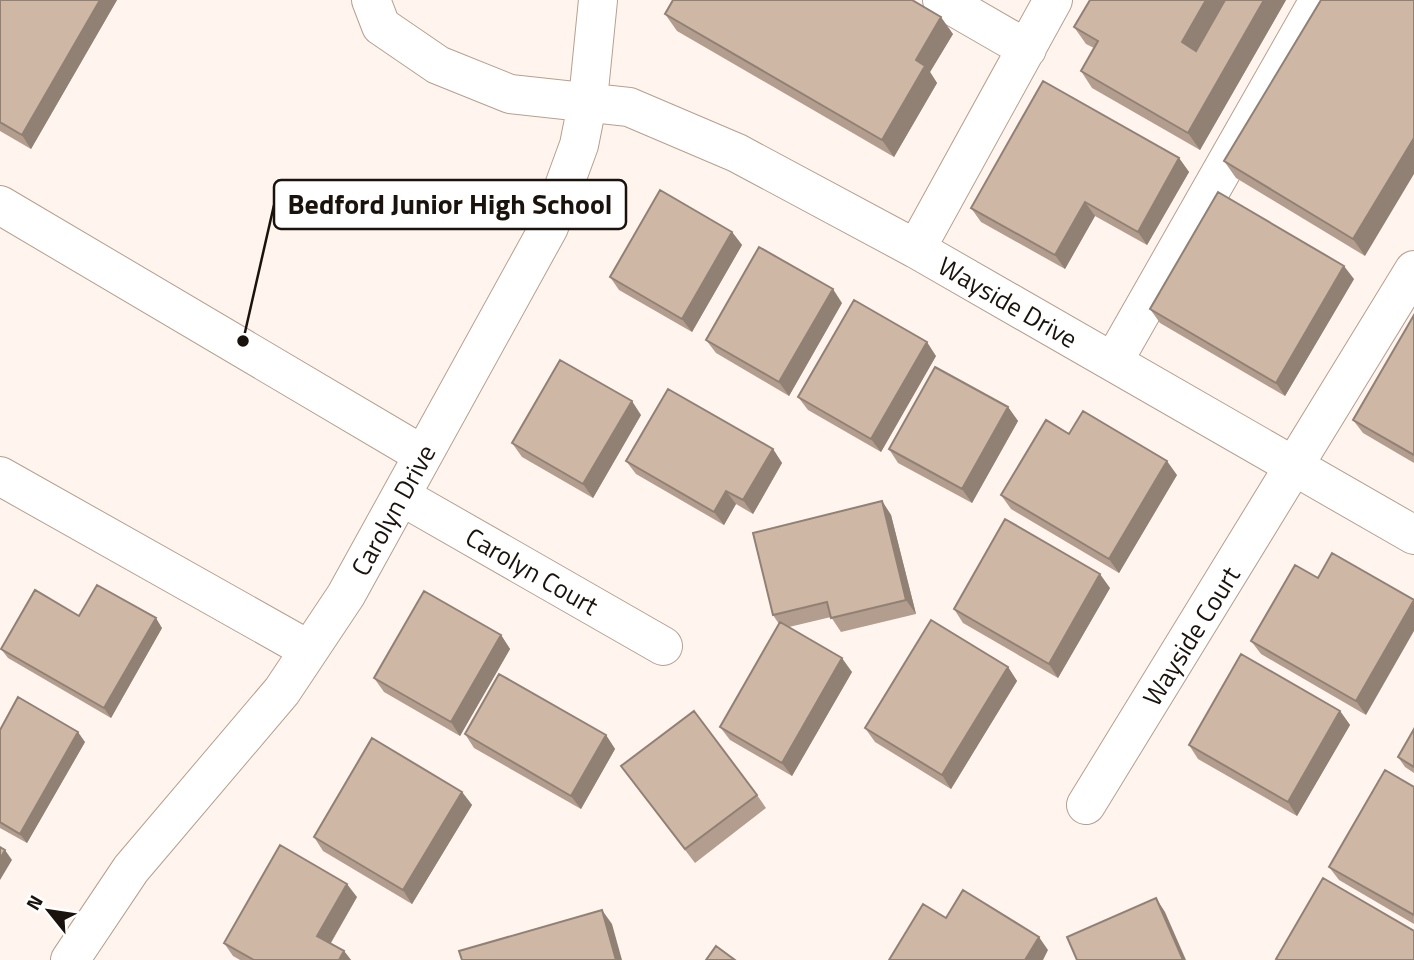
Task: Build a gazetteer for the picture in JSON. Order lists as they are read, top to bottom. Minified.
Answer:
{"streets":{"street":["Wayside Drive","Carolyn Drive","Carolyn Court","Wayside Court"]},"crossings":[["Wayside Drive","Carolyn Drive"],["Wayside Drive","Wayside Court"],["Carolyn Drive","Carolyn Court"]],"places":["Bedford Junior High School"],"north":"top left"}
